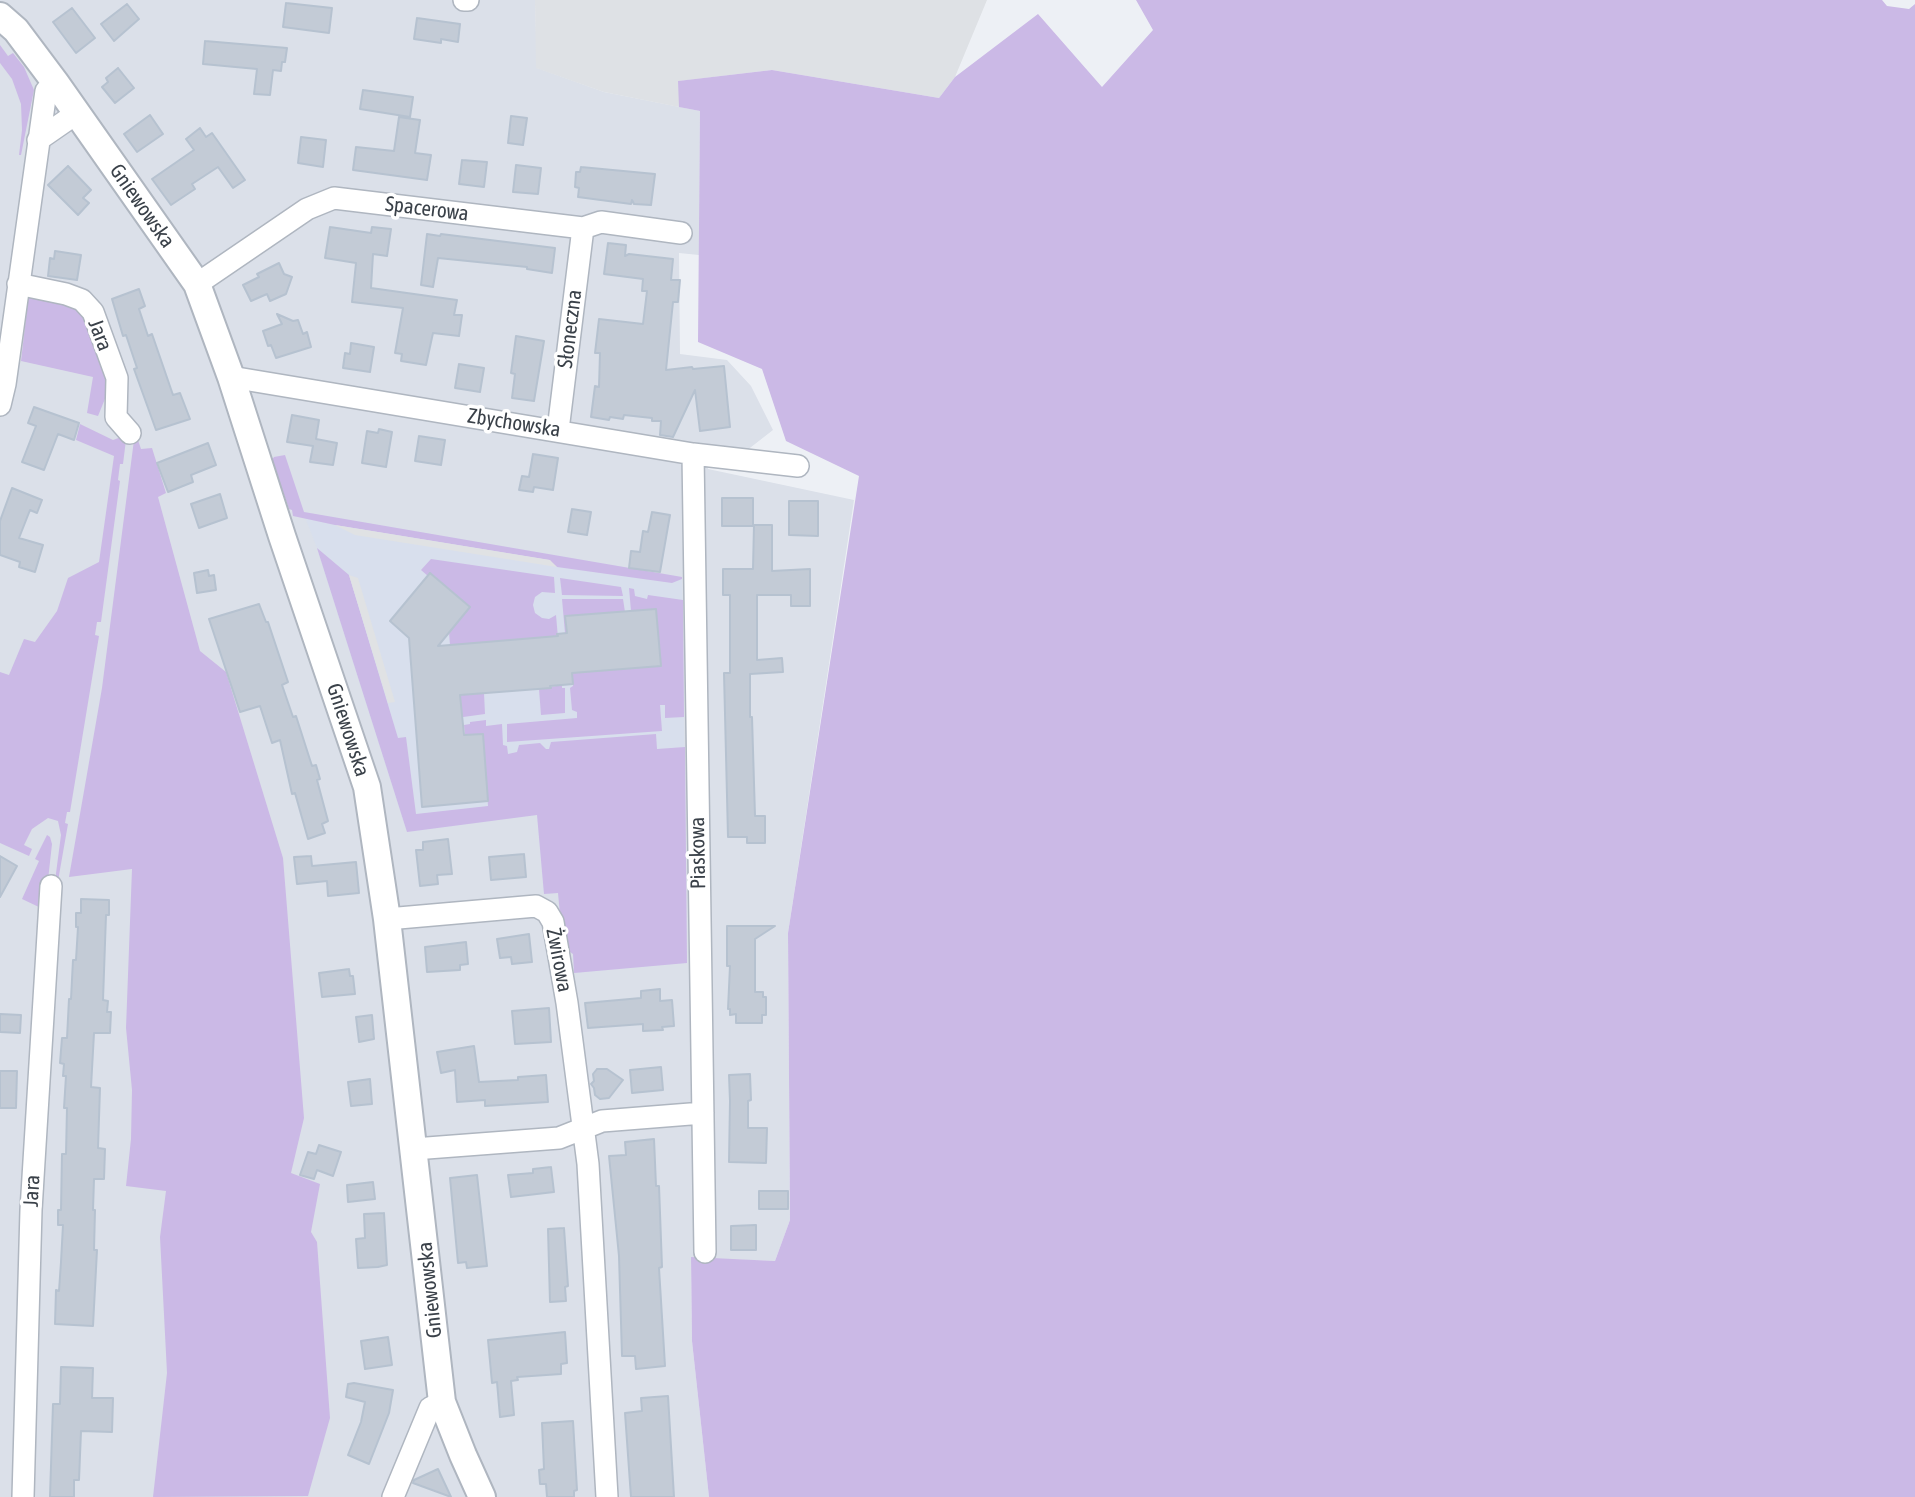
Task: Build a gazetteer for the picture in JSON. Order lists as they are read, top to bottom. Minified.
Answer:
{"streets":{"street":["Gniewowska","Spacerowa","Słoneczna","Jara","Zbychowska","Piaskowa","Żwirowa"]},"crossings":[["Gniewowska","Spacerowa"],["Gniewowska","Zbychowska"],["Gniewowska","Żwirowa"],["Spacerowa","Słoneczna"],["Słoneczna","Zbychowska"],["Zbychowska","Piaskowa"]]}
